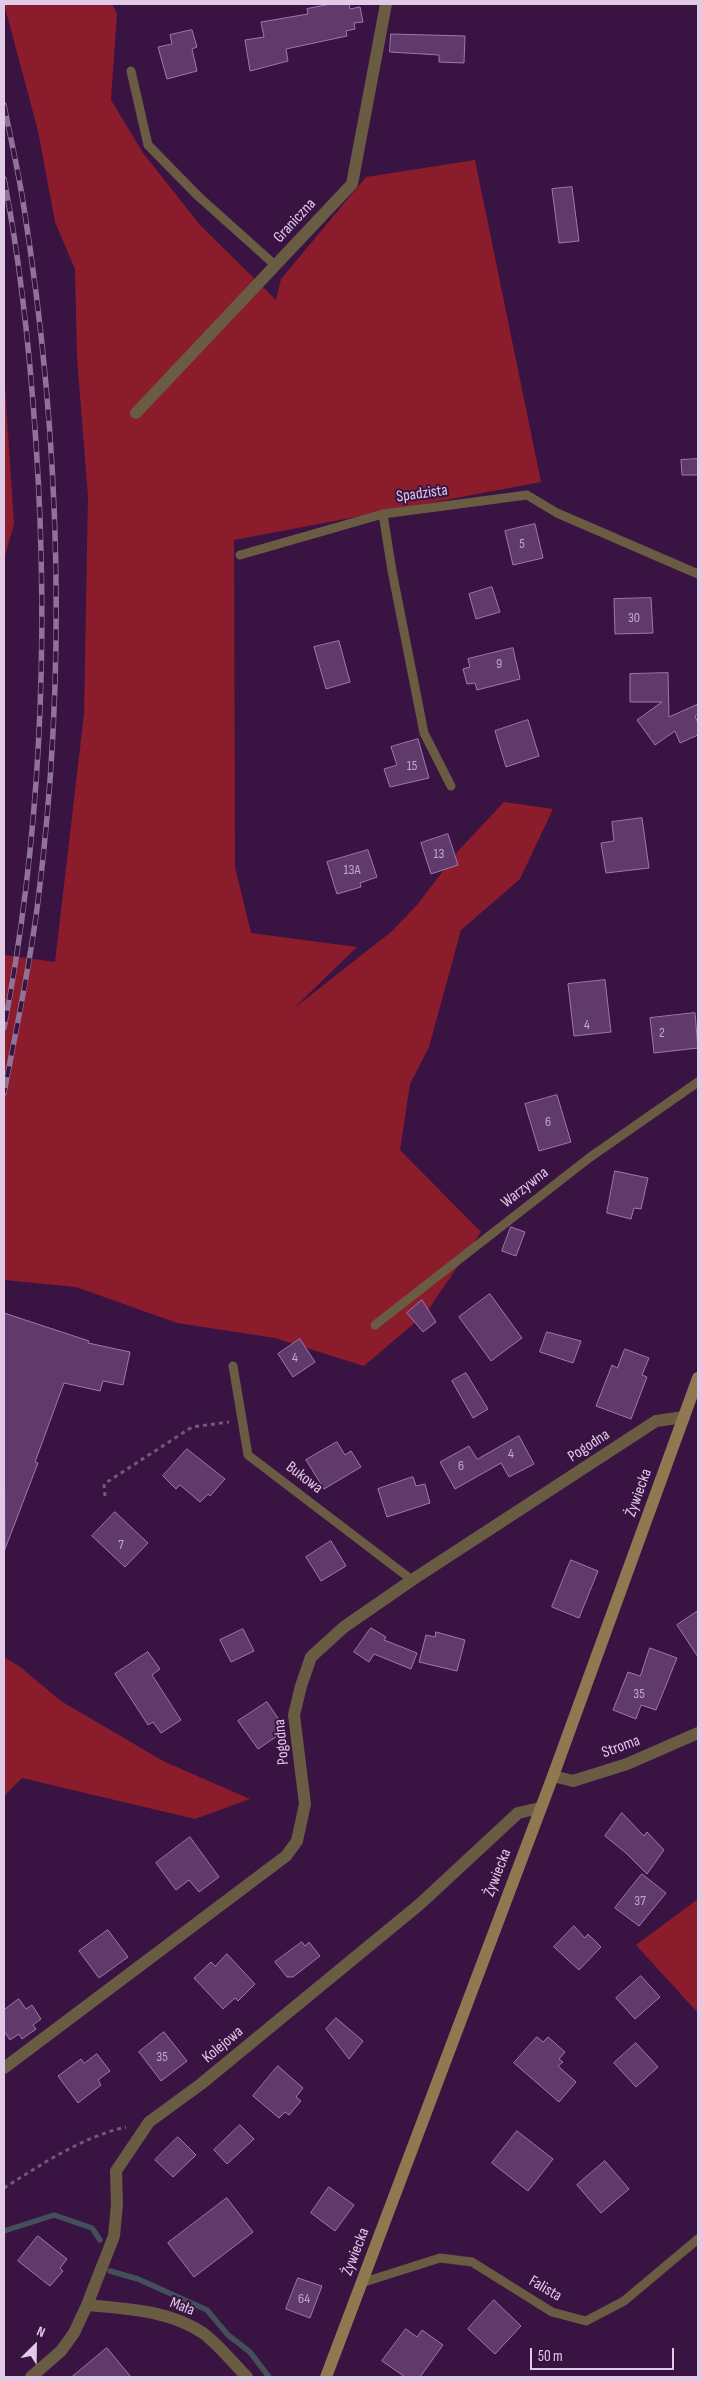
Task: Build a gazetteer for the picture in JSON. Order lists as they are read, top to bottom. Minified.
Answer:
{"streets":{"main road":["Żywiecka"],"street":["Graniczna","Pogodna","Stroma","Kolejowa","Mała"],"lane":["Spadzista","Warzywna","Bukowa","Falista"]},"crossings":[["Pogodna","Bukowa"],["Pogodna","Żywiecka"],["Żywiecka","Stroma"],["Żywiecka","Kolejowa"],["Żywiecka","Falista"],["Kolejowa","Mała"]],"house_numbers":["5","30","9","15","13","13A","4","2","6","4","4","6","7","35","37","35","64"],"scale_bar":"50 m","north":"top right"}
